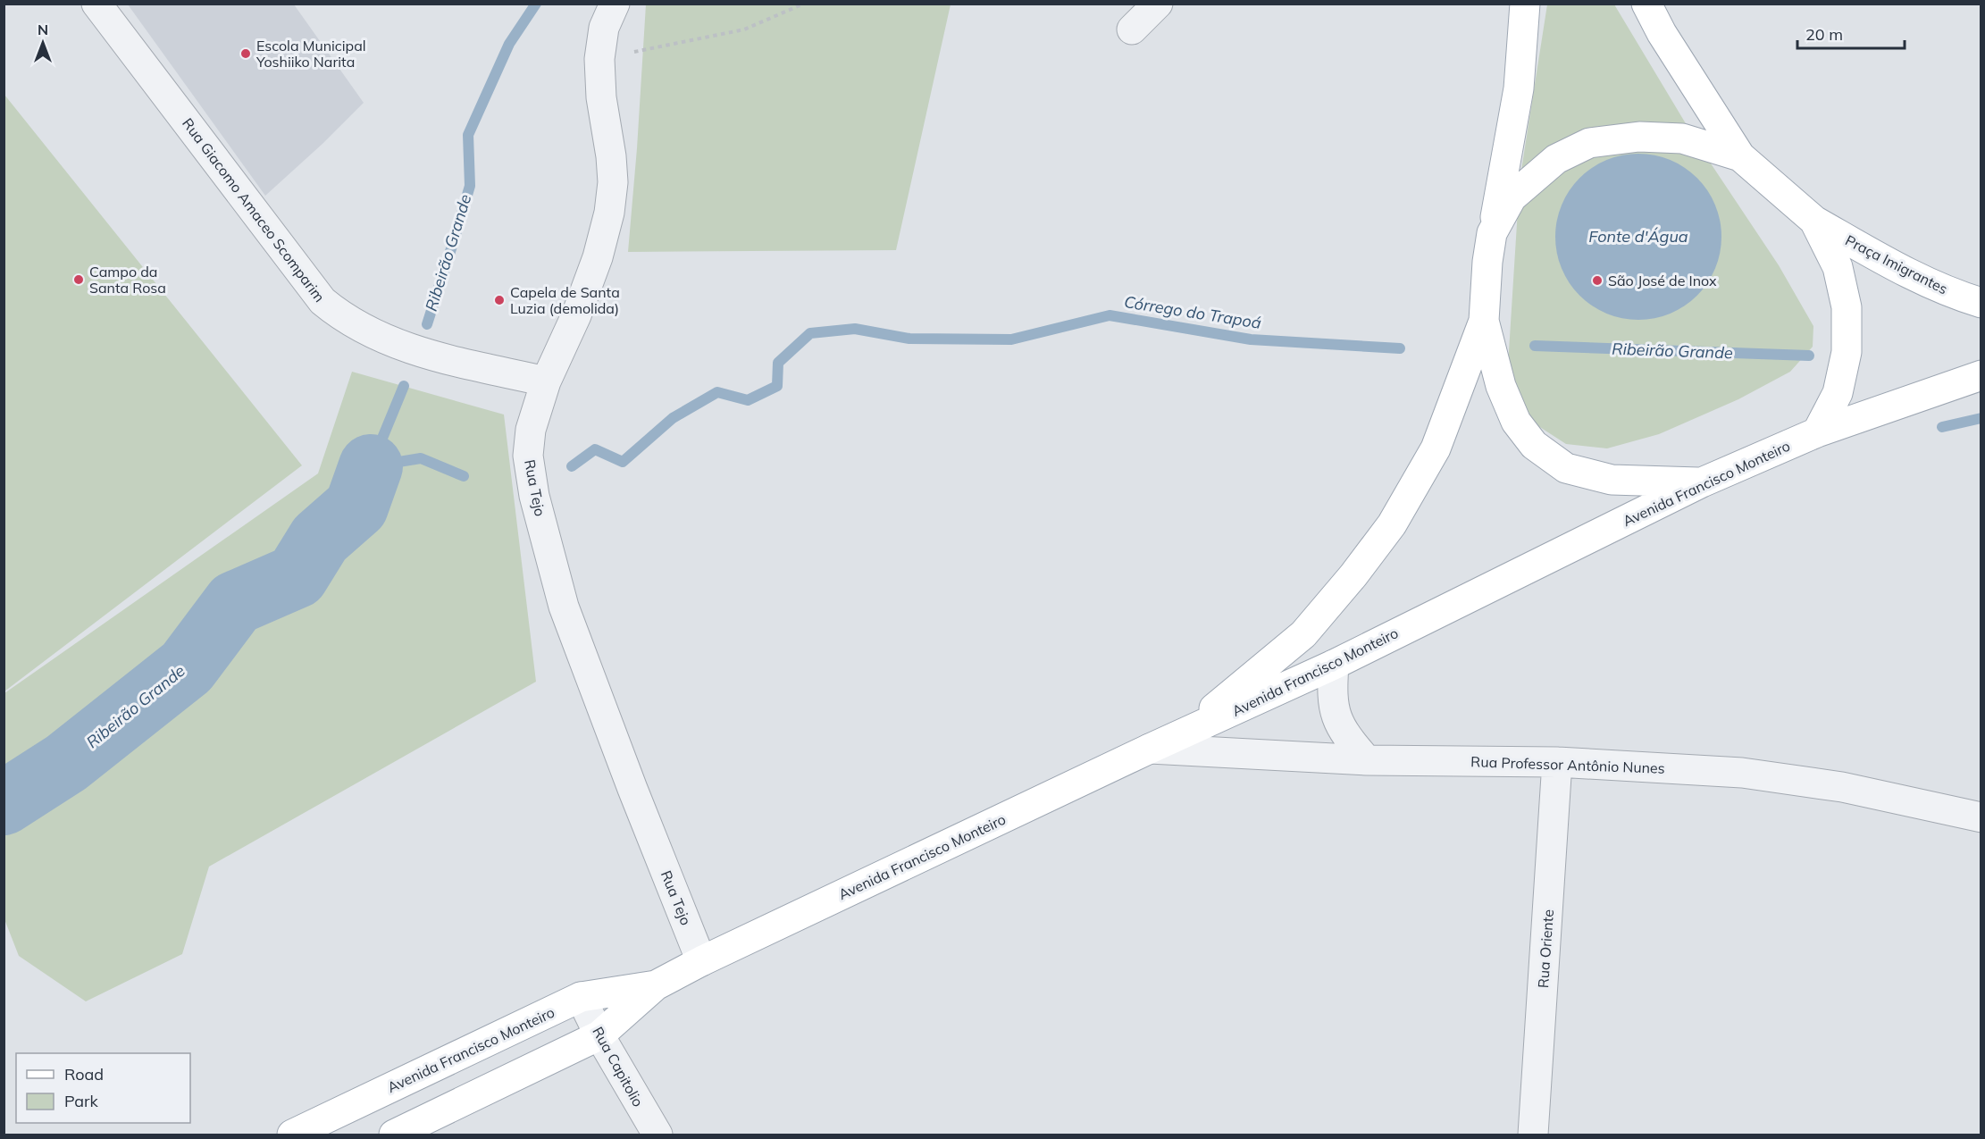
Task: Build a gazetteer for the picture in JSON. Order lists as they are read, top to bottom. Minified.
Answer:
{"streets":{"main road":["Praça Imigrantes","Avenida Francisco Monteiro"],"street":["Rua Giacomo Amaceo Scomparim","Rua Tejo","Rua Professor Antônio Nunes","Rua Oriente","Rua Capitolio"]},"crossings":[["Rua Giacomo Amaceo Scomparim","Rua Tejo"],["Avenida Francisco Monteiro","Rua Tejo"],["Avenida Francisco Monteiro","Rua Professor Antônio Nunes"],["Avenida Francisco Monteiro","Rua Capitolio"],["Rua Professor Antônio Nunes","Rua Oriente"]],"water":["Fonte d'Água","Ribeirão Grande","Córrego do Trapoá"],"places":["Escola Municipal Yoshiiko Narita","Campo da Santa Rosa","São José de Inox","Capela de Santa Luzia (demolida)"],"legend":["Road","Park"],"scale_bar":"20 m","north":"top"}
